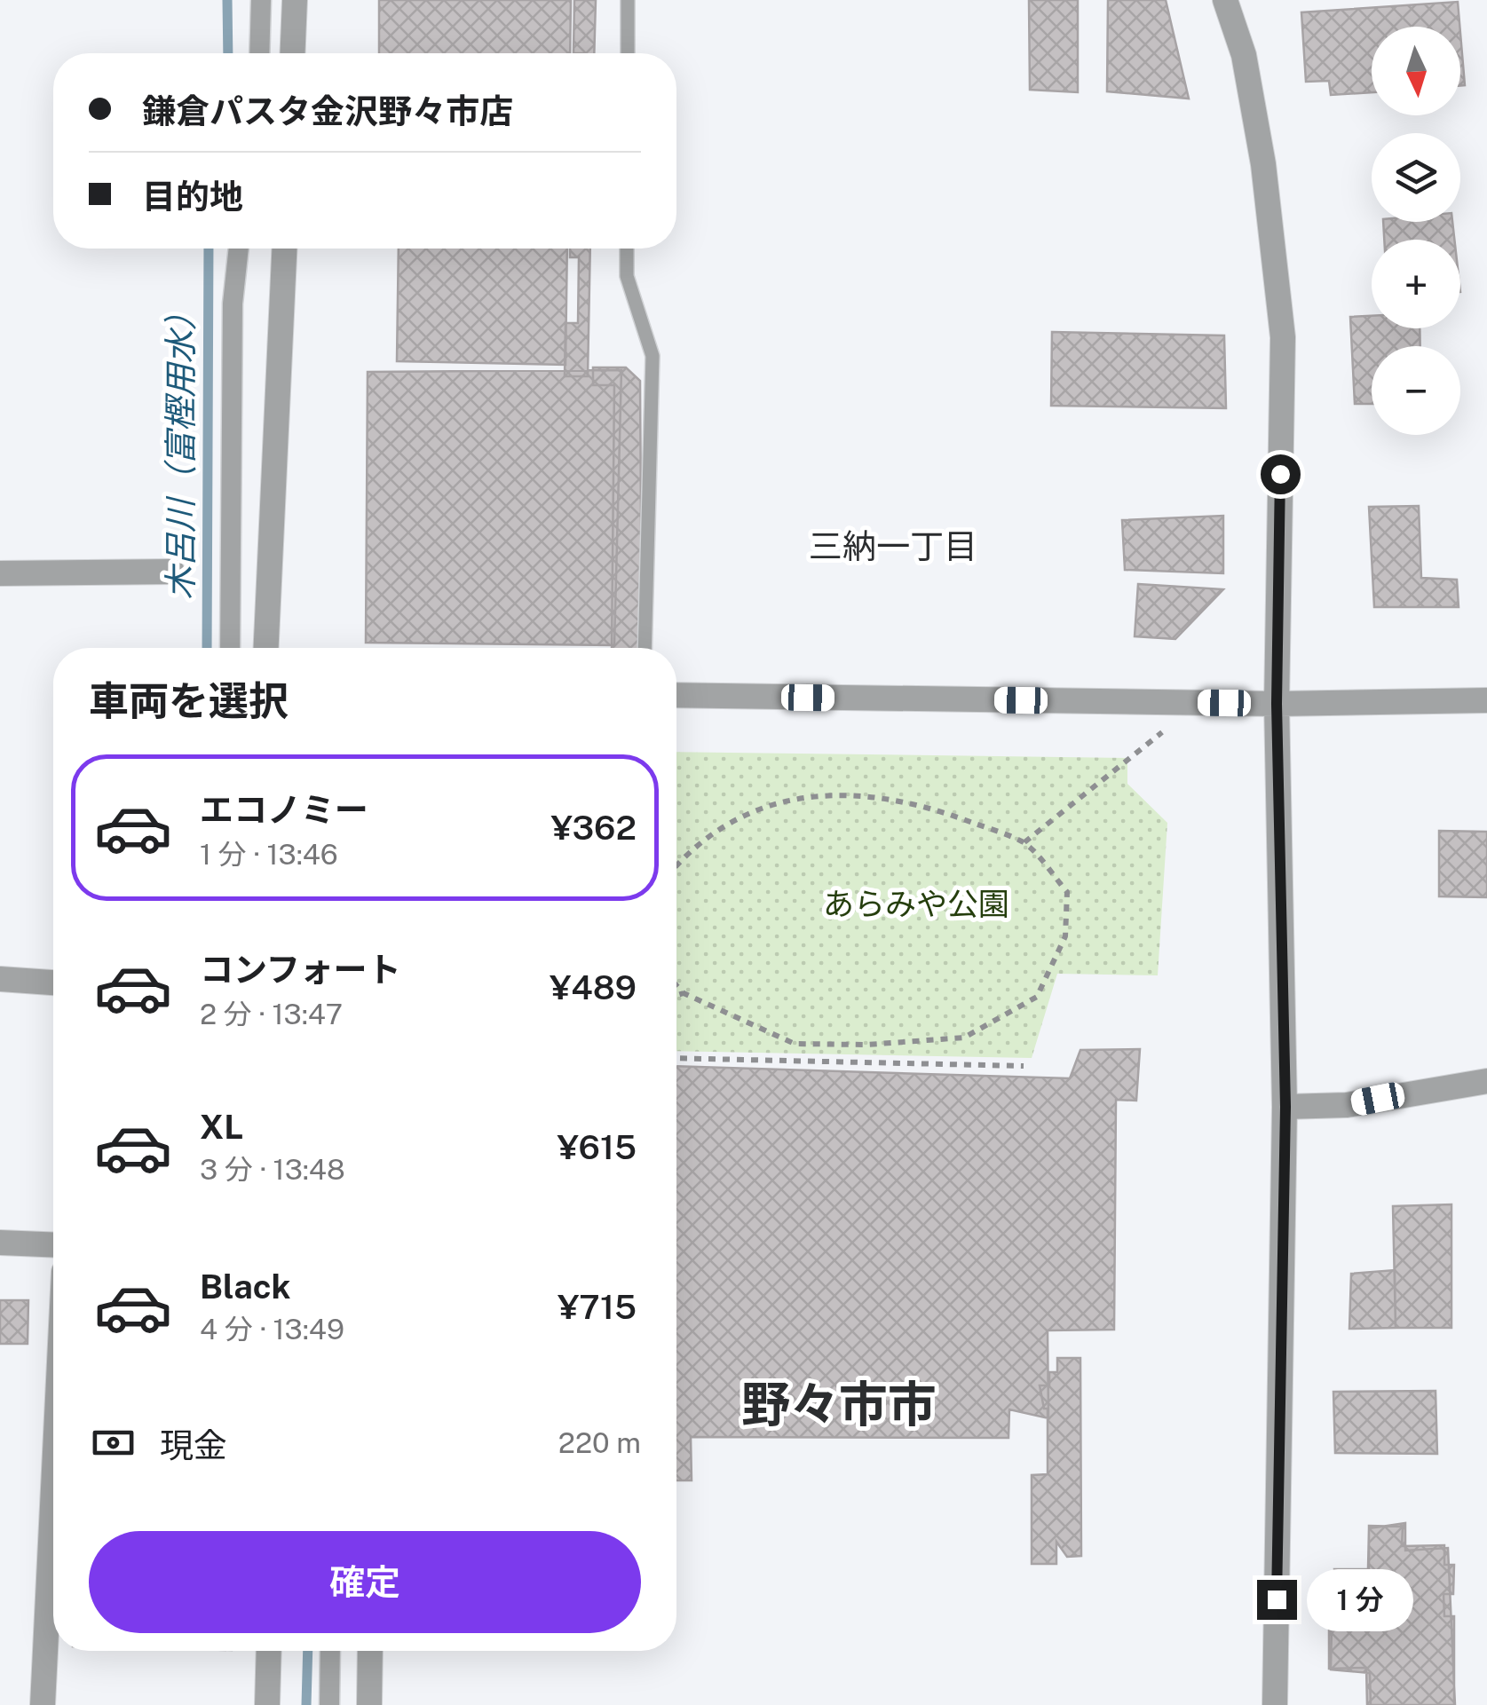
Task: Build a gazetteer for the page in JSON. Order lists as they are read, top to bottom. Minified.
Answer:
{"districts":["三納一丁目","野々市市"],"water":["木呂川（富樫用水）"],"parks":["あらみや公園"],"north":"bottom","page":{"map_buttons":["+","−"],"banner":["鎌倉パスタ金沢野々市店","目的地"],"heading":"車両を選択","list":[{"name":"エコノミー","note":"1 分 · 13:46","value":"¥362"},{"name":"コンフォート","note":"2 分 · 13:47","value":"¥489"},{"name":"XL","note":"3 分 · 13:48","value":"¥615"},{"name":"Black","note":"4 分 · 13:49","value":"¥715"}],"pay":["現金","220 m"],"buttons":"確定","bubble":"1 分"}}
